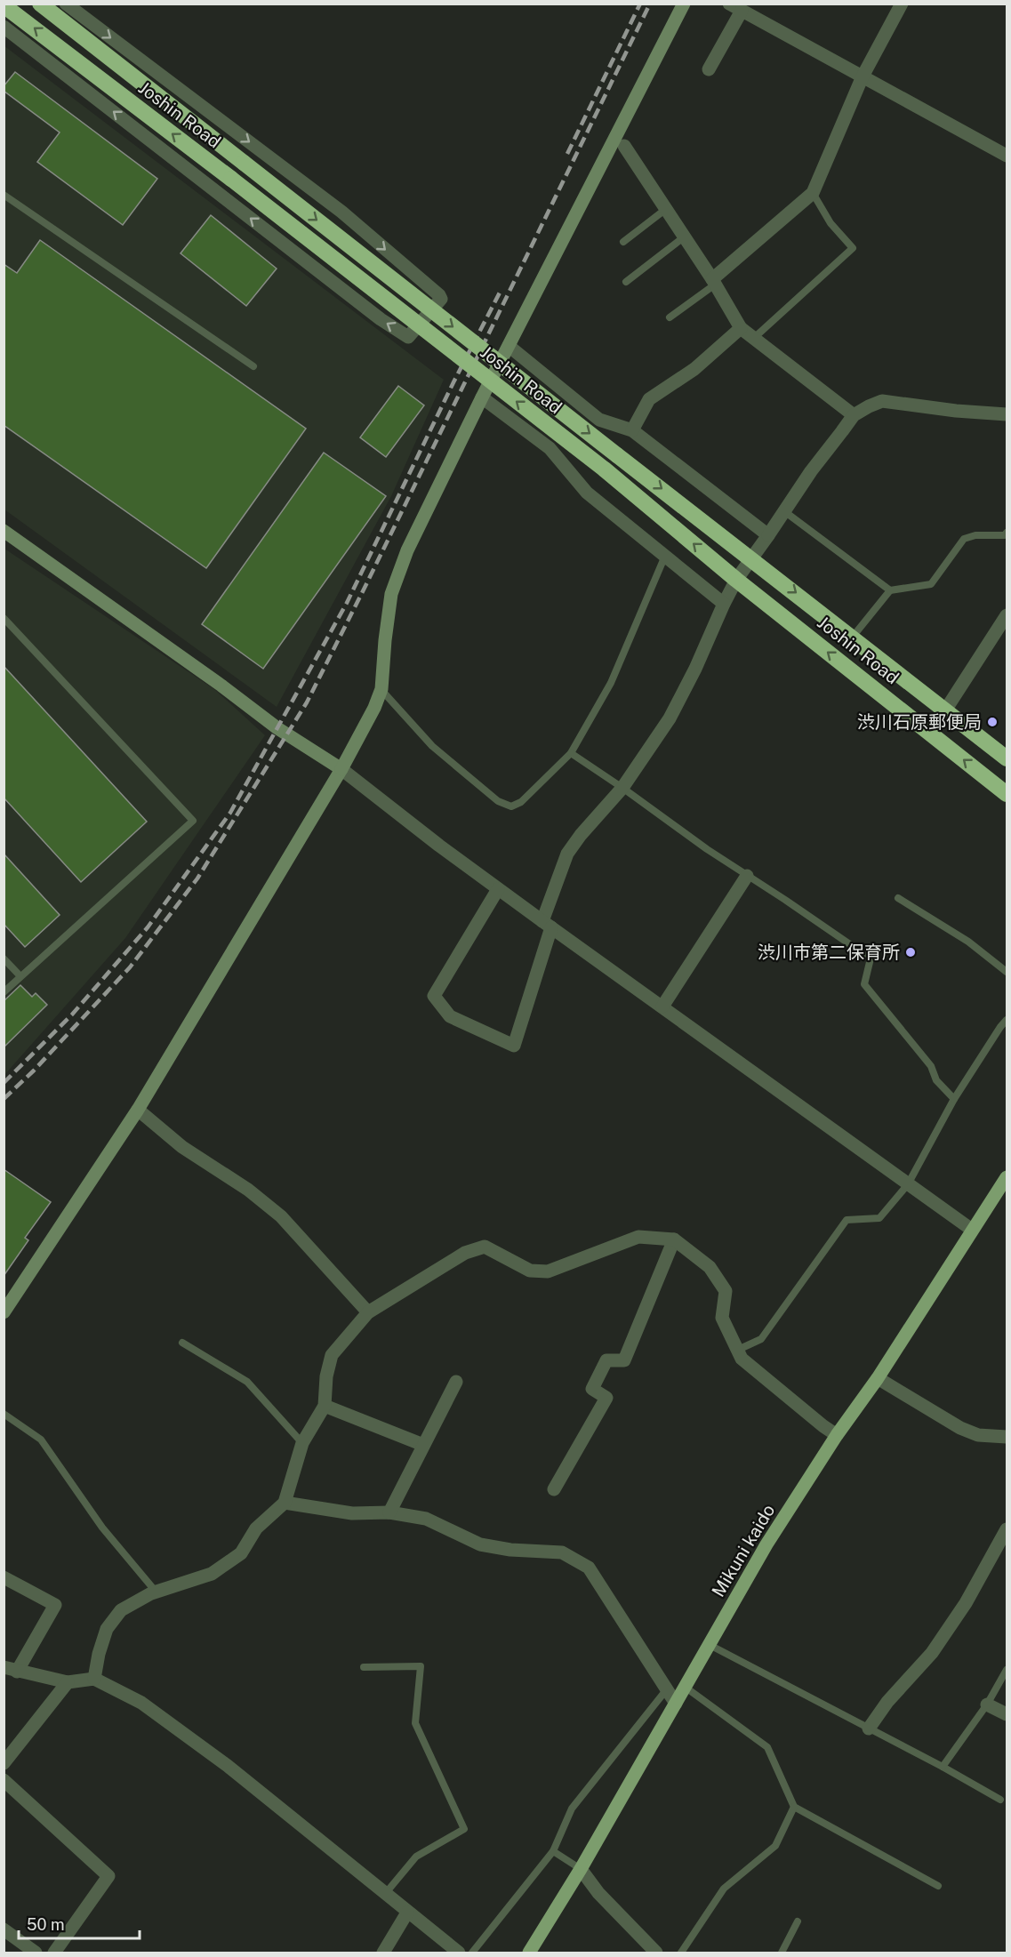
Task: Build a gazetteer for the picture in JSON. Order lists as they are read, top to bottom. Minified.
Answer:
{"streets":{"highway":["Joshin Road"],"main road":["Mikuni kaido"]},"places":["渋川石原郵便局","渋川市第二保育所"],"scale_bar":"50 m"}
